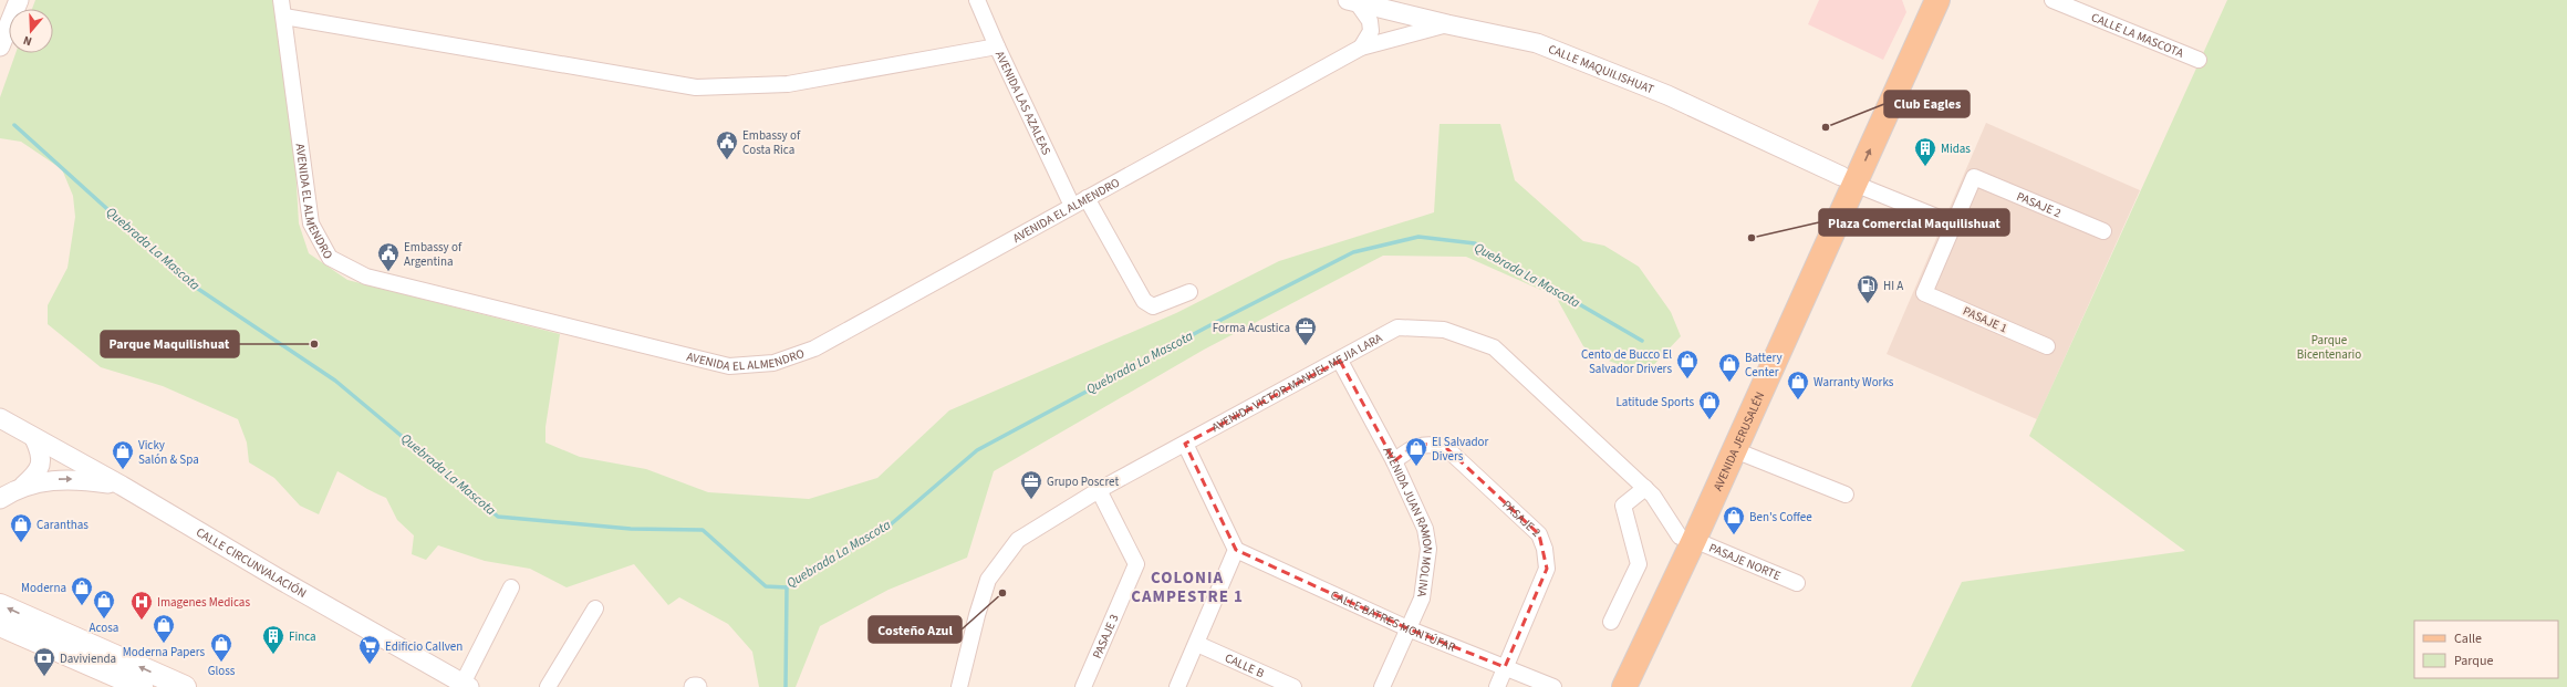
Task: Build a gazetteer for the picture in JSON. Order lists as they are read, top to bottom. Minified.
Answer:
{"streets":{"main road":["AVENIDA JERUSALÉN"],"street":["CALLE LA MASCOTA","CALLE MAQUILISHUAT","AVENIDA LAS AZALEAS","AVENIDA EL ALMENDRO","PASAJE 2","PASAJE 1","AVENIDA VICTOR MANUEL MEJIA LARA","AVENIDA JUAN RAMON MOLINA","PASAJE NORTE","CALLE CIRCUNVALACIÓN","CALLE BATRES MONTÚFAR","PASAJE 3","CALLE B"]},"crossings":[["CALLE MAQUILISHUAT","AVENIDA EL ALMENDRO"],["CALLE MAQUILISHUAT","PASAJE 2"],["CALLE MAQUILISHUAT","PASAJE 1"],["CALLE MAQUILISHUAT","AVENIDA JERUSALÉN"],["AVENIDA LAS AZALEAS","AVENIDA EL ALMENDRO"],["PASAJE 2","PASAJE 1"],["PASAJE 2","AVENIDA JUAN RAMON MOLINA"],["PASAJE 2","CALLE BATRES MONTÚFAR"],["AVENIDA VICTOR MANUEL MEJIA LARA","AVENIDA JERUSALÉN"],["AVENIDA VICTOR MANUEL MEJIA LARA","AVENIDA JUAN RAMON MOLINA"],["AVENIDA VICTOR MANUEL MEJIA LARA","PASAJE NORTE"],["AVENIDA VICTOR MANUEL MEJIA LARA","PASAJE 3"],["AVENIDA JERUSALÉN","PASAJE NORTE"],["AVENIDA JUAN RAMON MOLINA","CALLE BATRES MONTÚFAR"]],"districts":["COLONIA CAMPESTRE 1"],"water":["Quebrada La Mascota"],"parks":["Parque Bicentenario"],"places":{"other":["Club Eagles","Plaza Comercial Maquilishuat","Parque Maquilishuat","Costeño Azul"],"public building":["Embassy of Costa Rica","Embassy of Argentina"],"building":["Midas","Finca"],"fuel station":["HI A"],"office":["Forma Acustica","Grupo Poscret"],"shop":["Cento de Bucco El Salvador Drivers","Battery Center","Warranty Works","Latitude Sports","El Salvador Divers","Vicky Salón & Spa","Ben's Coffee","Caranthas","Moderna","Acosa","Moderna Papers","Gloss"],"hospital":["Imagenes Medicas"],"supermarket":["Edificio Callven"],"bank":["Davivienda"]},"legend":["Calle","Parque"],"north":"bottom"}
